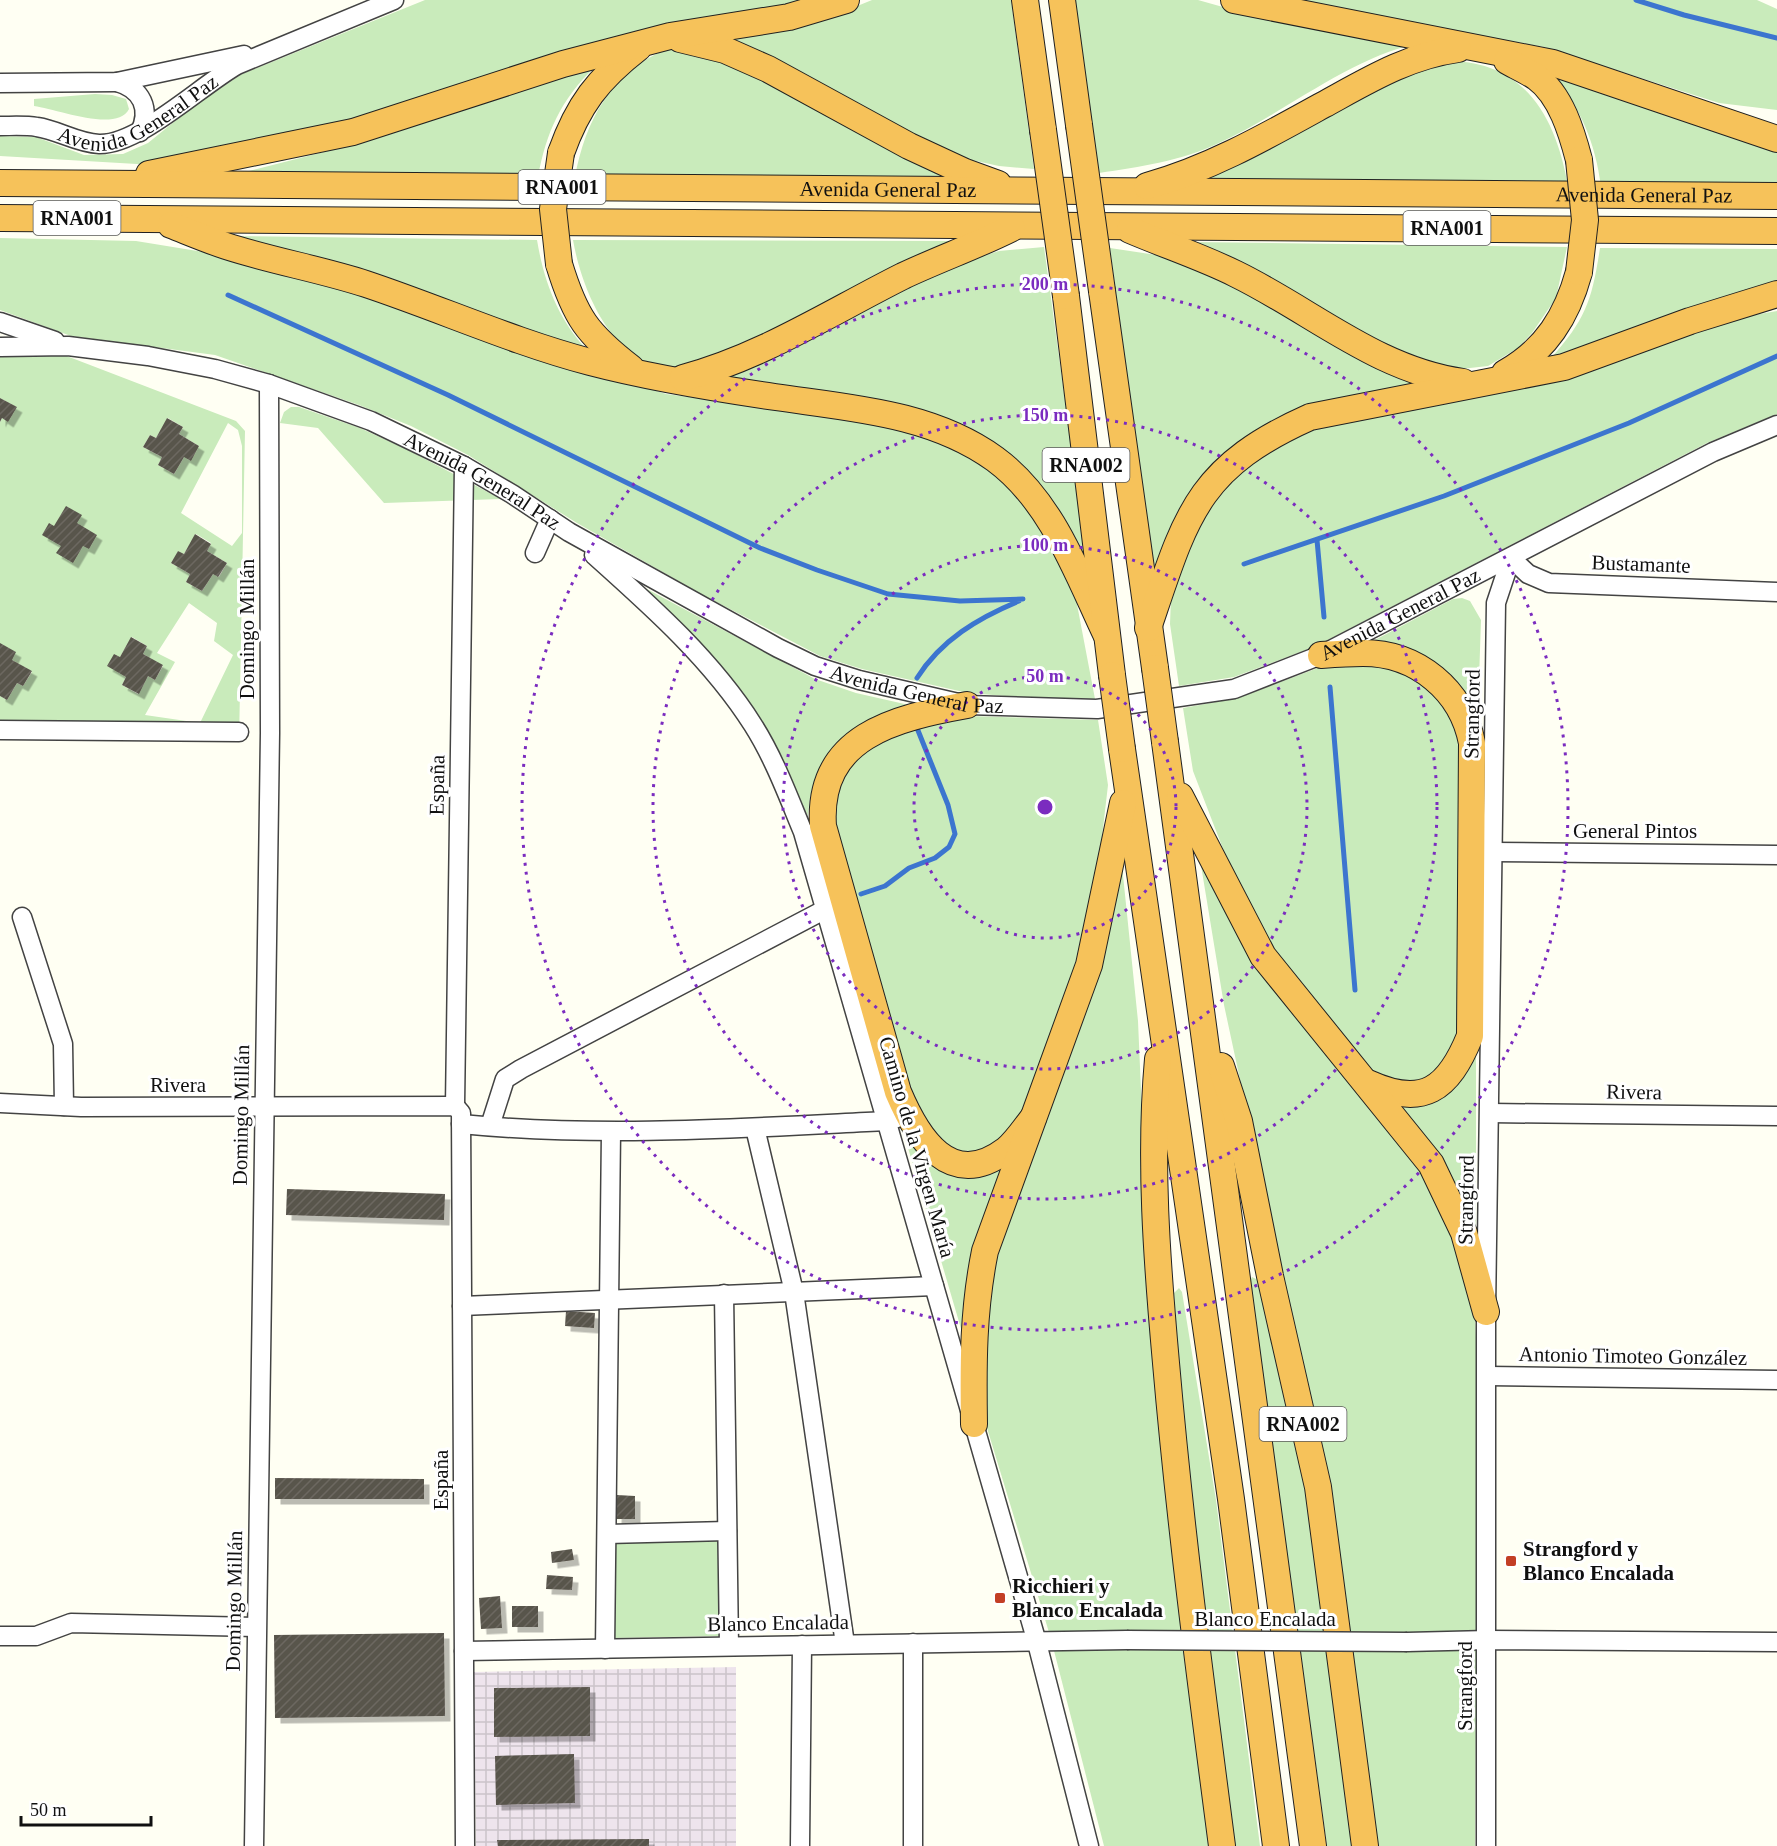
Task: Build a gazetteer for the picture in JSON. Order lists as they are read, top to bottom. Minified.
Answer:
{"streets":{"highway":["Avenida General Paz","RNA001","RNA002"],"street":["Bustamante","Domingo Millán","Strangford","España","General Pintos","Rivera","Camino de la Virgen María","Antonio Timoteo González","Blanco Encalada"]},"crossings":[["Avenida General Paz","Bustamante"],["Avenida General Paz","Domingo Millán"],["Avenida General Paz","Strangford"],["Avenida General Paz","España"],["Avenida General Paz","Camino de la Virgen María"],["Bustamante","Strangford"],["Domingo Millán","Rivera"],["Strangford","General Pintos"],["Strangford","Rivera"],["Strangford","Antonio Timoteo González"],["Strangford","Blanco Encalada"],["España","Rivera"],["España","Blanco Encalada"],["Rivera","Camino de la Virgen María"],["Camino de la Virgen María","Blanco Encalada"]],"places":{"transit":["Strangford y Blanco Encalada","Ricchieri y Blanco Encalada"]},"scale_bar":"50 m","rings":["200 m","150 m","100 m","50 m"]}
